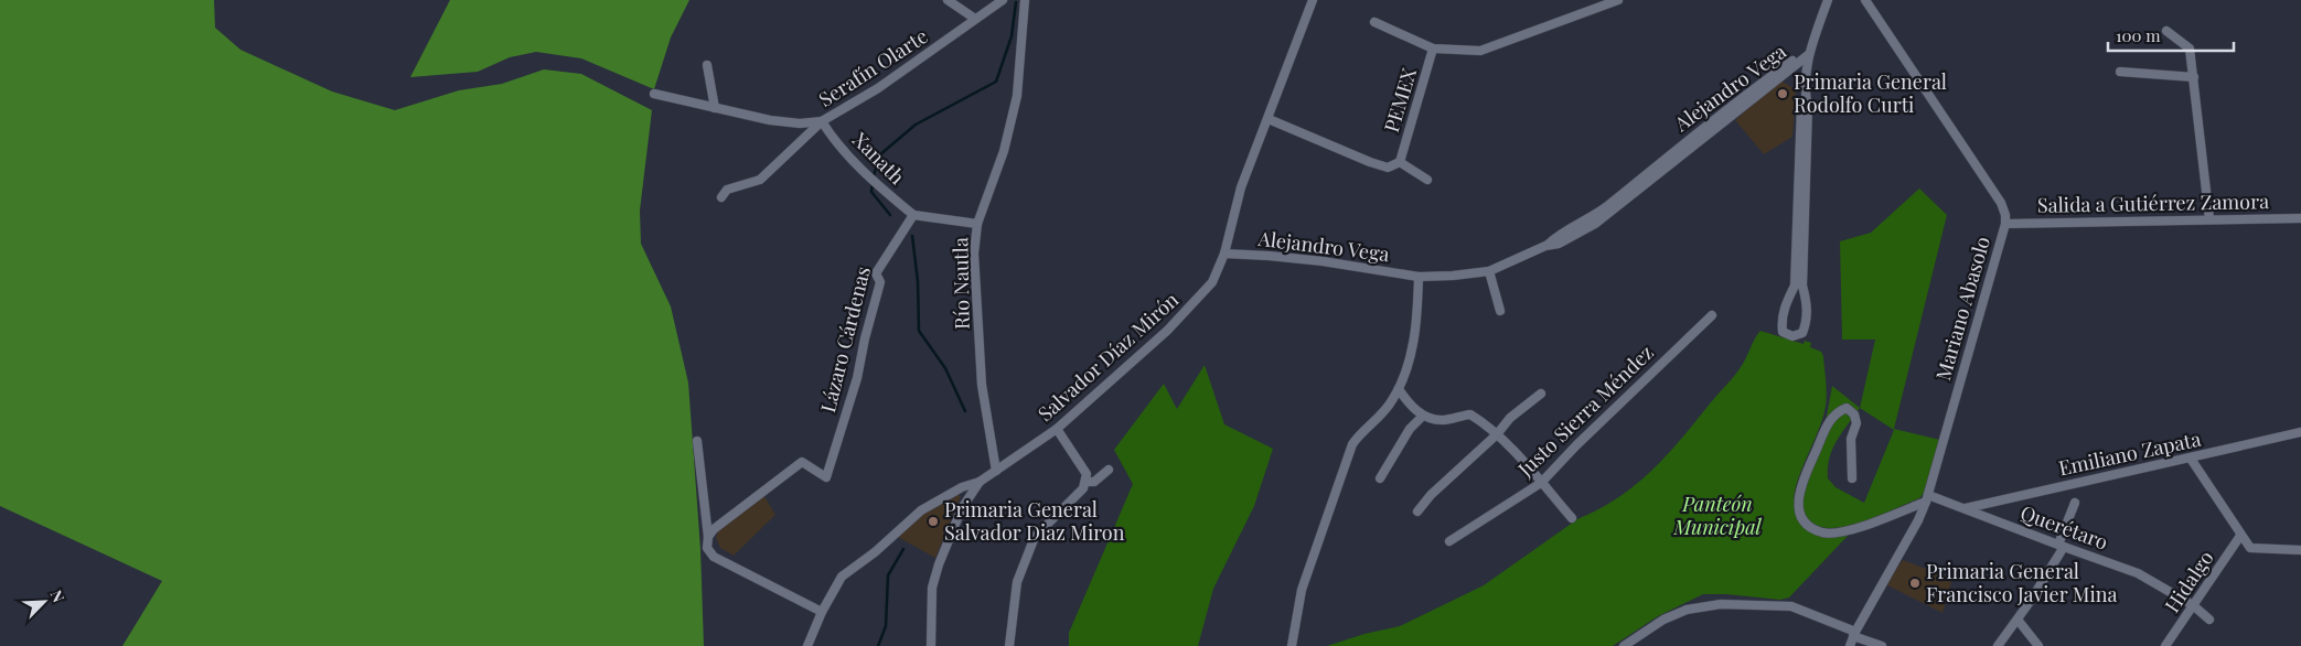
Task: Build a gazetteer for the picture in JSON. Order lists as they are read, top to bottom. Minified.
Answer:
{"streets":{"street":["Serafín Olarte","Alejandro Vega","PEMEX","Xanath","Salida a Gutiérrez Zamora","Río Nautla","Mariano Abasolo","Lázaro Cárdenas","Salvador Díaz Mirón","Justo Sierra Méndez","Emiliano Zapata","Querétaro","Hidalgo"]},"crossings":[["Serafín Olarte","Xanath"],["Alejandro Vega","Salvador Díaz Mirón"],["Xanath","Lázaro Cárdenas"],["Salida a Gutiérrez Zamora","Mariano Abasolo"],["Río Nautla","Salvador Díaz Mirón"],["Mariano Abasolo","Querétaro"],["Emiliano Zapata","Querétaro"],["Querétaro","Hidalgo"]],"parks":["Panteón Municipal"],"places":["Primaria General Rodolfo Curti","Primaria General Salvador Diaz Miron","Primaria General Francisco Javier Mina"],"scale_bar":"100 m","north":"top right"}
